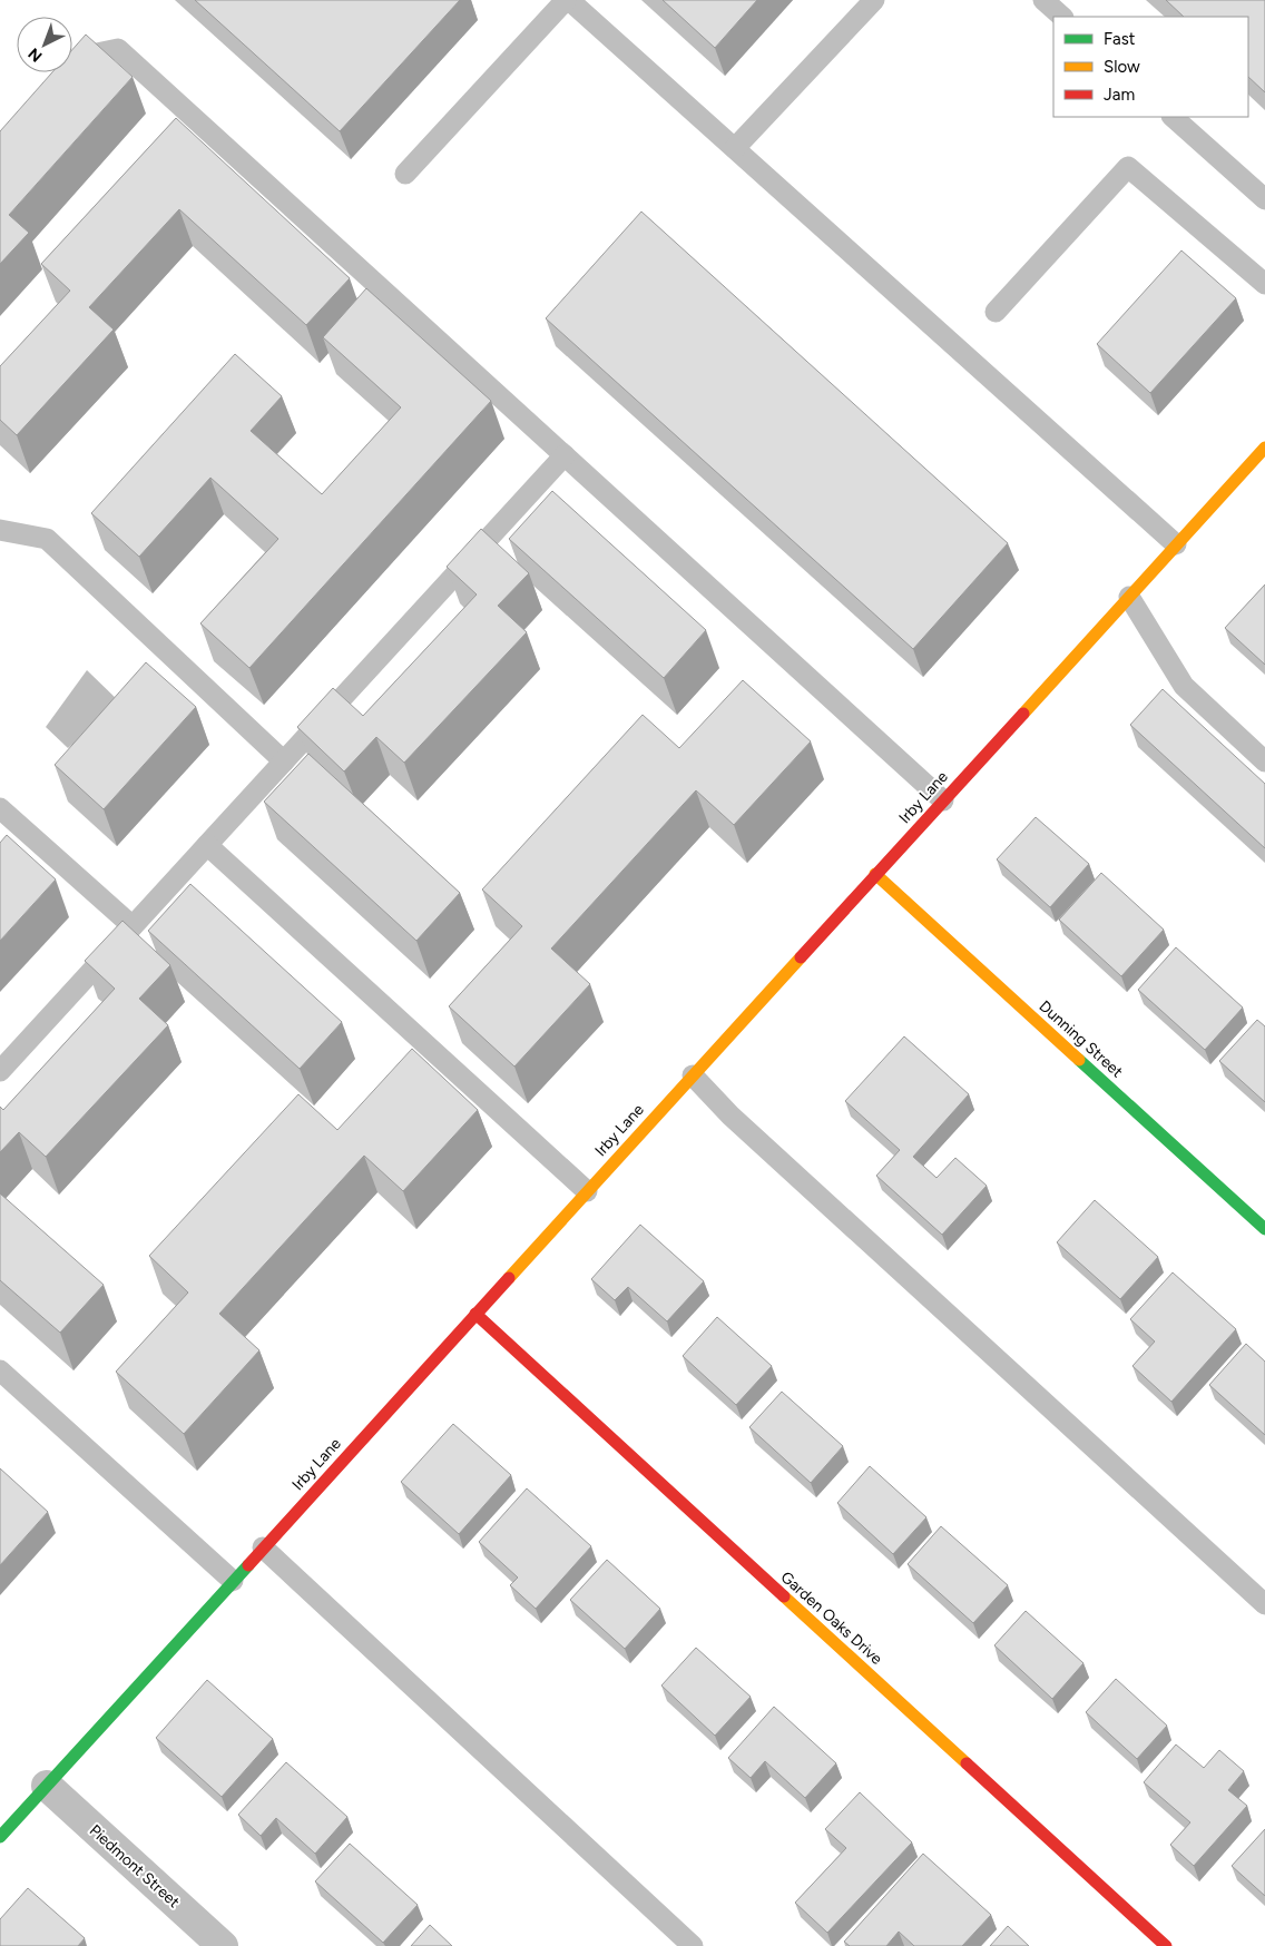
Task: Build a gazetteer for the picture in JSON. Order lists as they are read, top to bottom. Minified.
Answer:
{"streets":{"street":["Irby Lane","Dunning Street","Garden Oaks Drive","Piedmont Street"]},"crossings":[["Irby Lane","Dunning Street"],["Irby Lane","Garden Oaks Drive"],["Irby Lane","Piedmont Street"]],"legend":["Fast","Slow","Jam"],"north":"bottom left"}
